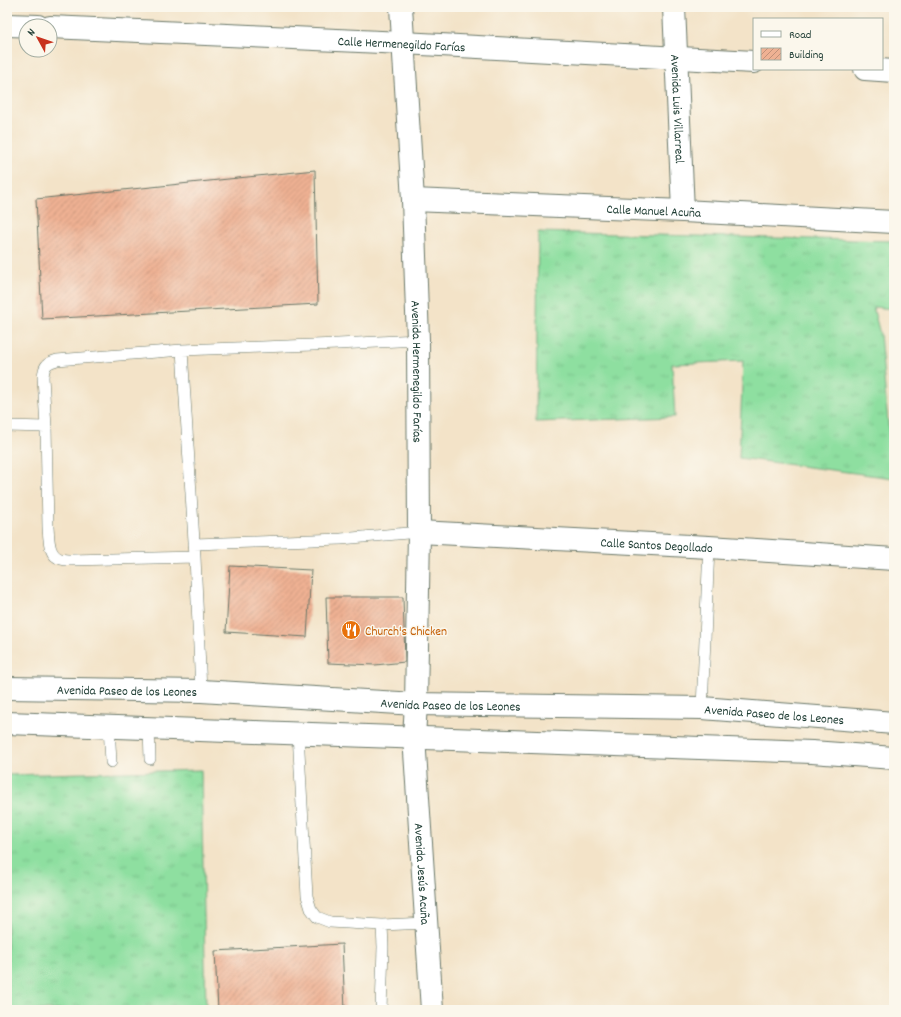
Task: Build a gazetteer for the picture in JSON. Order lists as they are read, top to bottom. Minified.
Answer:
{"streets":{"street":["Calle Hermenegildo Farías","Avenida Luis Villarreal","Calle Manuel Acuña","Avenida Hermenegildo Farías","Calle Santos Degollado","Avenida Paseo de los Leones","Avenida Jesús Acuña"]},"crossings":[["Calle Hermenegildo Farías","Avenida Luis Villarreal"],["Calle Hermenegildo Farías","Avenida Hermenegildo Farías"],["Avenida Luis Villarreal","Calle Manuel Acuña"],["Calle Manuel Acuña","Avenida Hermenegildo Farías"],["Avenida Hermenegildo Farías","Calle Santos Degollado"],["Avenida Hermenegildo Farías","Avenida Paseo de los Leones"],["Avenida Hermenegildo Farías","Avenida Jesús Acuña"]],"places":{"restaurant":["Church's Chicken"]},"legend":["Road","Building"],"north":"top left"}
